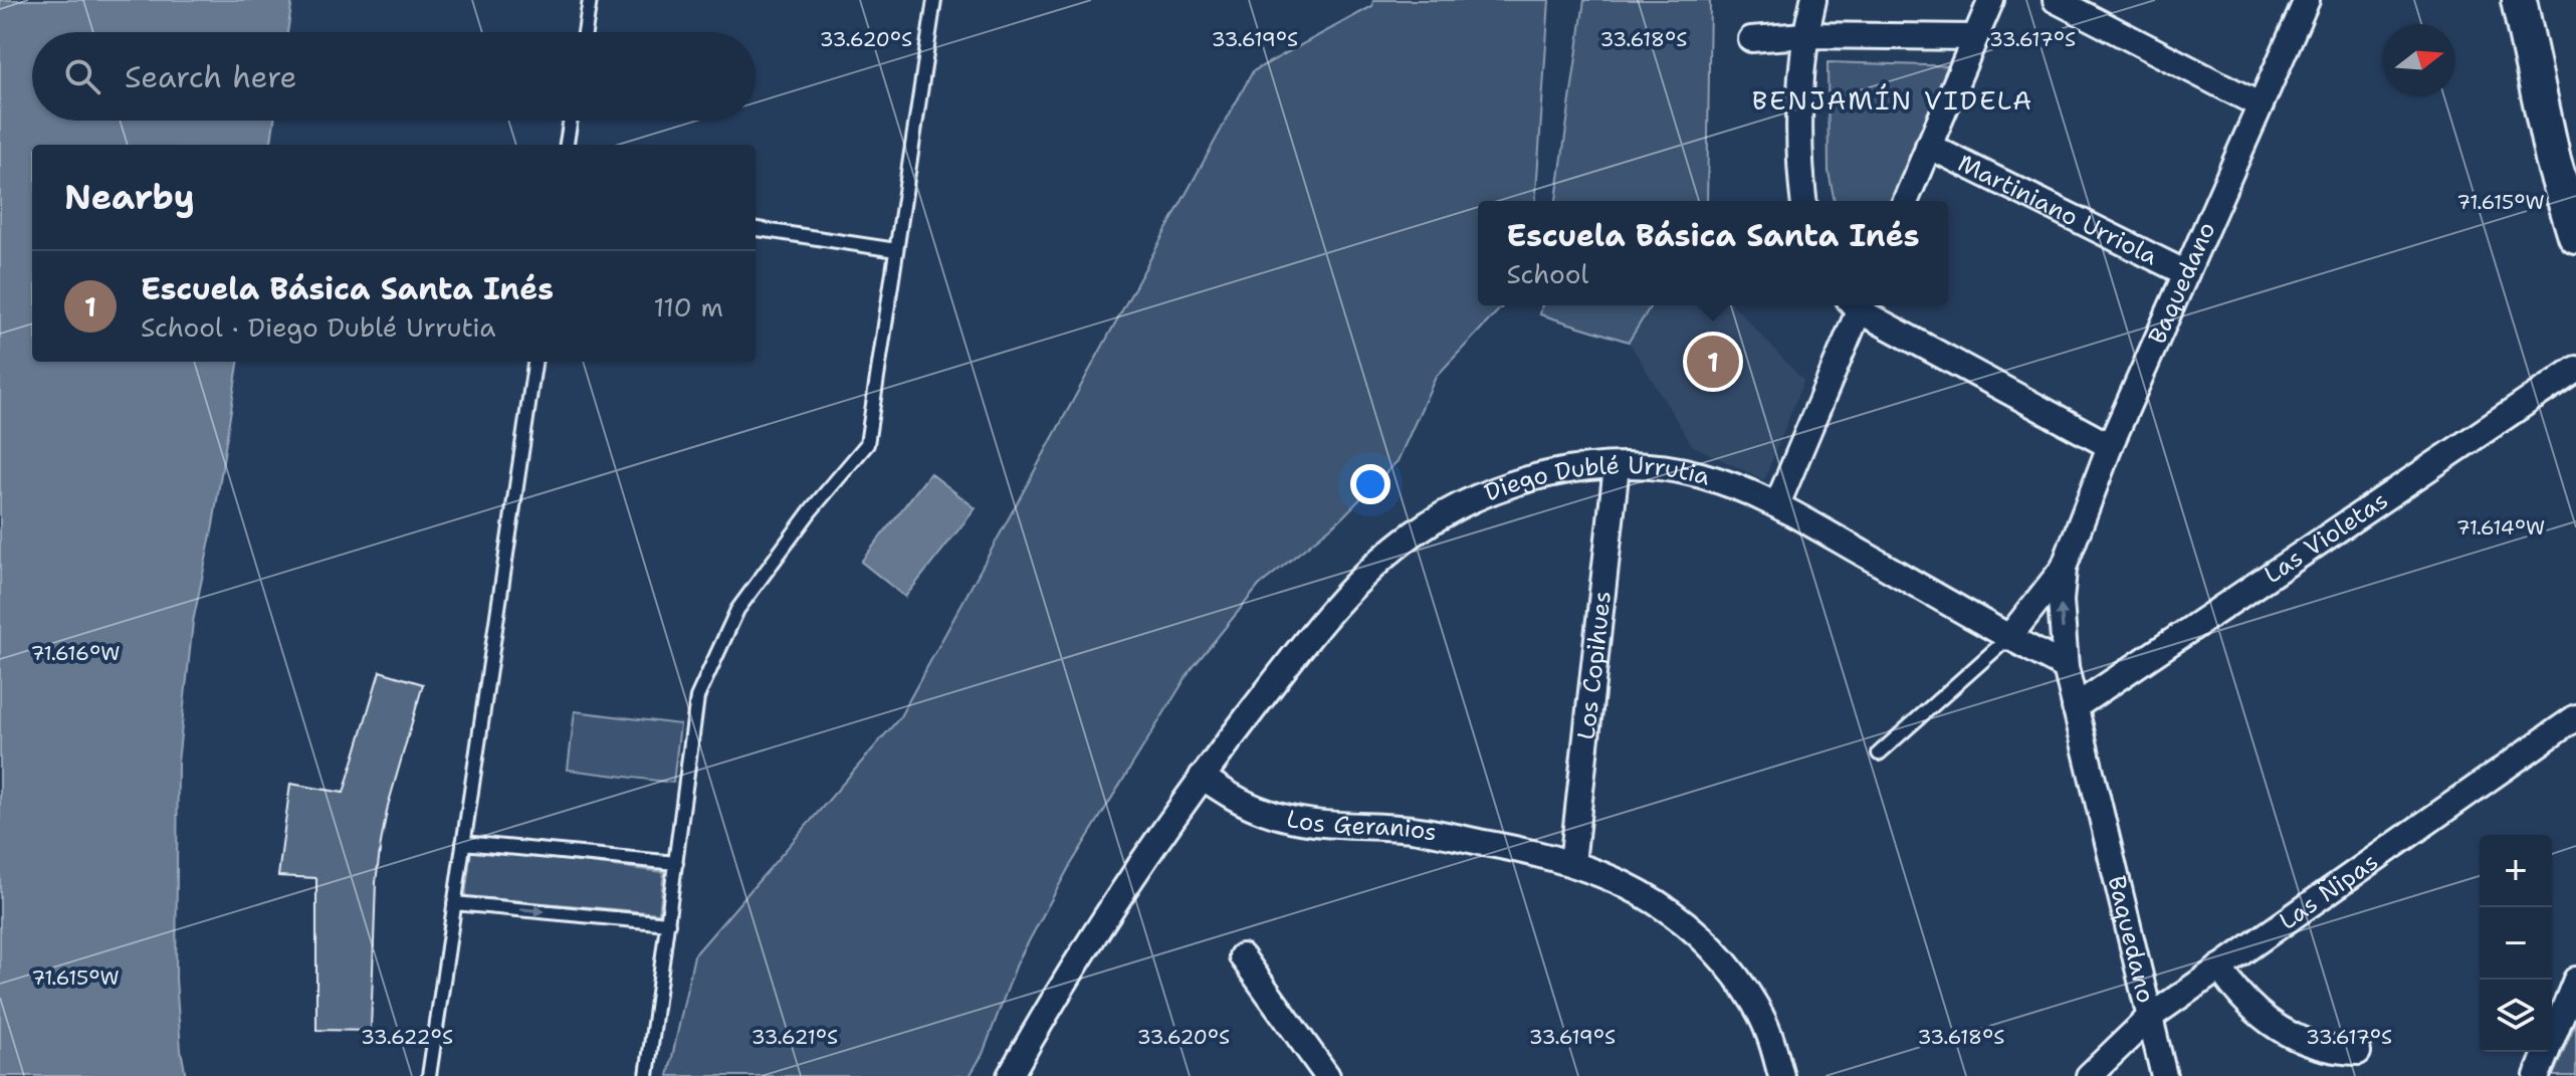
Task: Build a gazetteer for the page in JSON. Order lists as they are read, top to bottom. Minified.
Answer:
{"streets":{"street":["Martiniano Urriola","Baquedano","Diego Dublé Urrutia","Las Violetas","Los Copihues","Los Geranios","Las Ñipas"]},"crossings":[["Martiniano Urriola","Baquedano"],["Baquedano","Diego Dublé Urrutia"],["Baquedano","Las Violetas"],["Baquedano","Las Ñipas"],["Diego Dublé Urrutia","Los Copihues"],["Diego Dublé Urrutia","Los Geranios"],["Los Copihues","Los Geranios"]],"districts":["BENJAMÍN VIDELA"],"north":"right","page":{"search":"Search here","heading":"Nearby","popup":["Escuela Básica Santa Inés","School"],"list":[{"mark":"1","name":"Escuela Básica Santa Inés","note":"School · Diego Dublé Urrutia","value":"110 m"}],"pins":"1","map_buttons":["+","−"]},"coordinates":["33.620°S","33.619°S","33.618°S","33.617°S","71.615°W","71.614°W","71.616°W","33.622°S","33.621°S"]}
